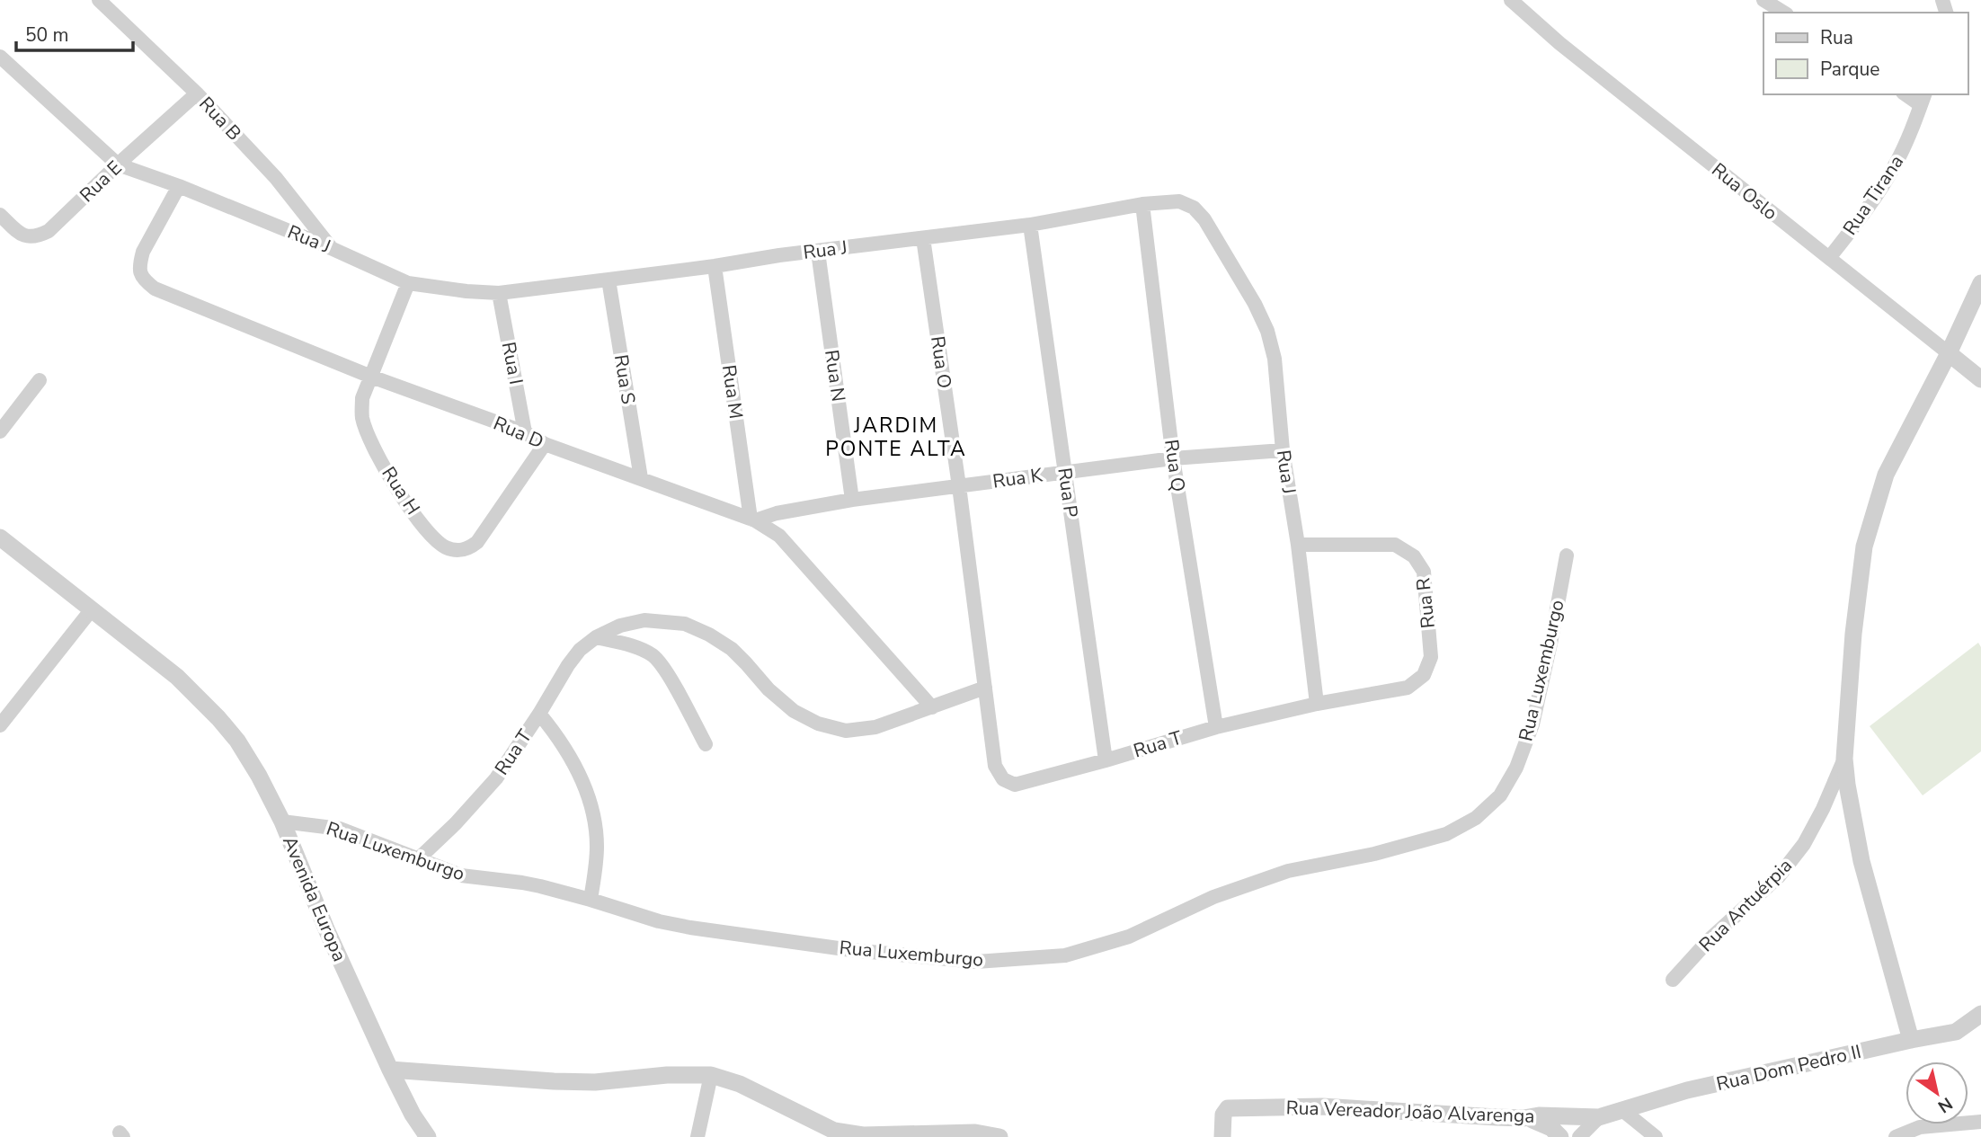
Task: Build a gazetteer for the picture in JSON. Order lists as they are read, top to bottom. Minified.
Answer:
{"streets":{"street":["Rua B","Rua E","Rua Oslo","Rua Tirana","Rua J","Rua O","Rua I","Rua N","Rua S","Rua M","Rua D","Rua Q","Rua K","Rua H","Rua P","Rua R","Rua Luxemburgo","Rua T","Avenida Europa","Rua Antuérpia","Rua Dom Pedro II","Rua Vereador João Alvarenga"]},"crossings":[["Rua B","Rua E"],["Rua B","Rua J"],["Rua E","Rua J"],["Rua Oslo","Rua Tirana"],["Rua J","Rua O"],["Rua J","Rua I"],["Rua J","Rua N"],["Rua J","Rua S"],["Rua J","Rua M"],["Rua J","Rua D"],["Rua J","Rua Q"],["Rua J","Rua K"],["Rua J","Rua H"],["Rua J","Rua P"],["Rua J","Rua R"],["Rua J","Rua T"],["Rua O","Rua K"],["Rua O","Rua T"],["Rua I","Rua D"],["Rua N","Rua K"],["Rua S","Rua D"],["Rua M","Rua D"],["Rua M","Rua K"],["Rua D","Rua K"],["Rua D","Rua H"],["Rua D","Rua T"],["Rua Q","Rua K"],["Rua Q","Rua T"],["Rua K","Rua P"],["Rua K","Rua T"],["Rua P","Rua T"],["Rua R","Rua T"],["Rua Luxemburgo","Rua T"],["Rua Luxemburgo","Avenida Europa"],["Rua Dom Pedro II","Rua Vereador João Alvarenga"]],"districts":["JARDIM PONTE ALTA"],"legend":["Rua","Parque"],"scale_bar":"50 m","north":"bottom right"}
